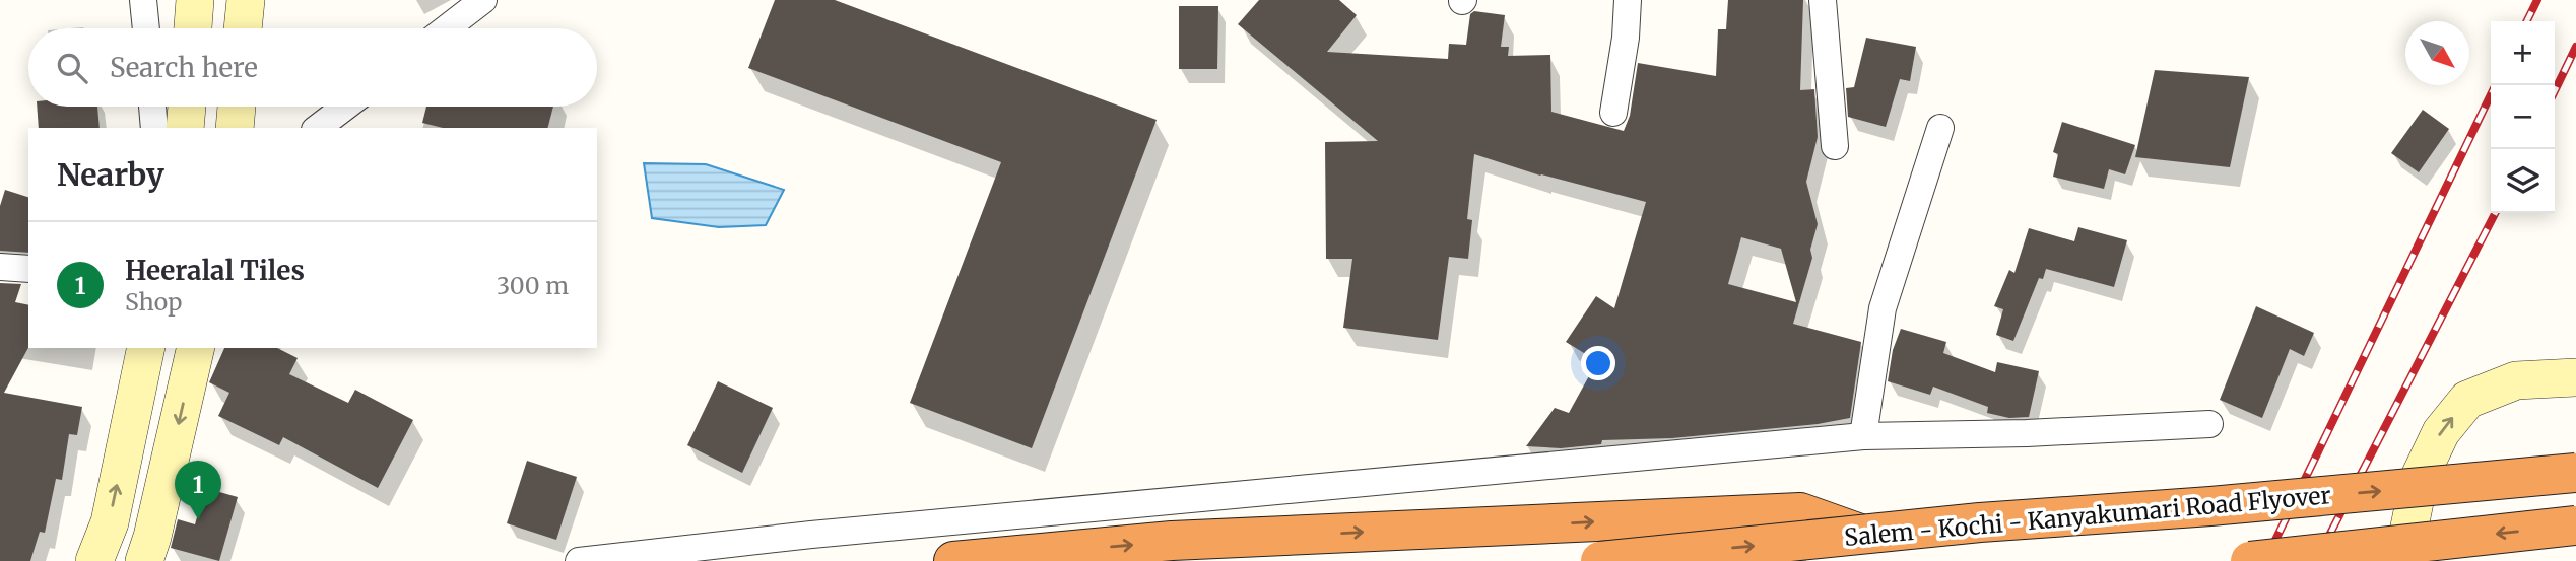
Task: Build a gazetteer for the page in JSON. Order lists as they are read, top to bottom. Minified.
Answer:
{"streets":{"highway":["Salem - Kochi - Kanyakumari Road Flyover"]},"north":"bottom right","page":{"map_buttons":["+","−"],"search":"Search here","heading":"Nearby","list":[{"mark":"1","name":"Heeralal Tiles","note":"Shop","value":"300 m"}],"pins":"1"}}
